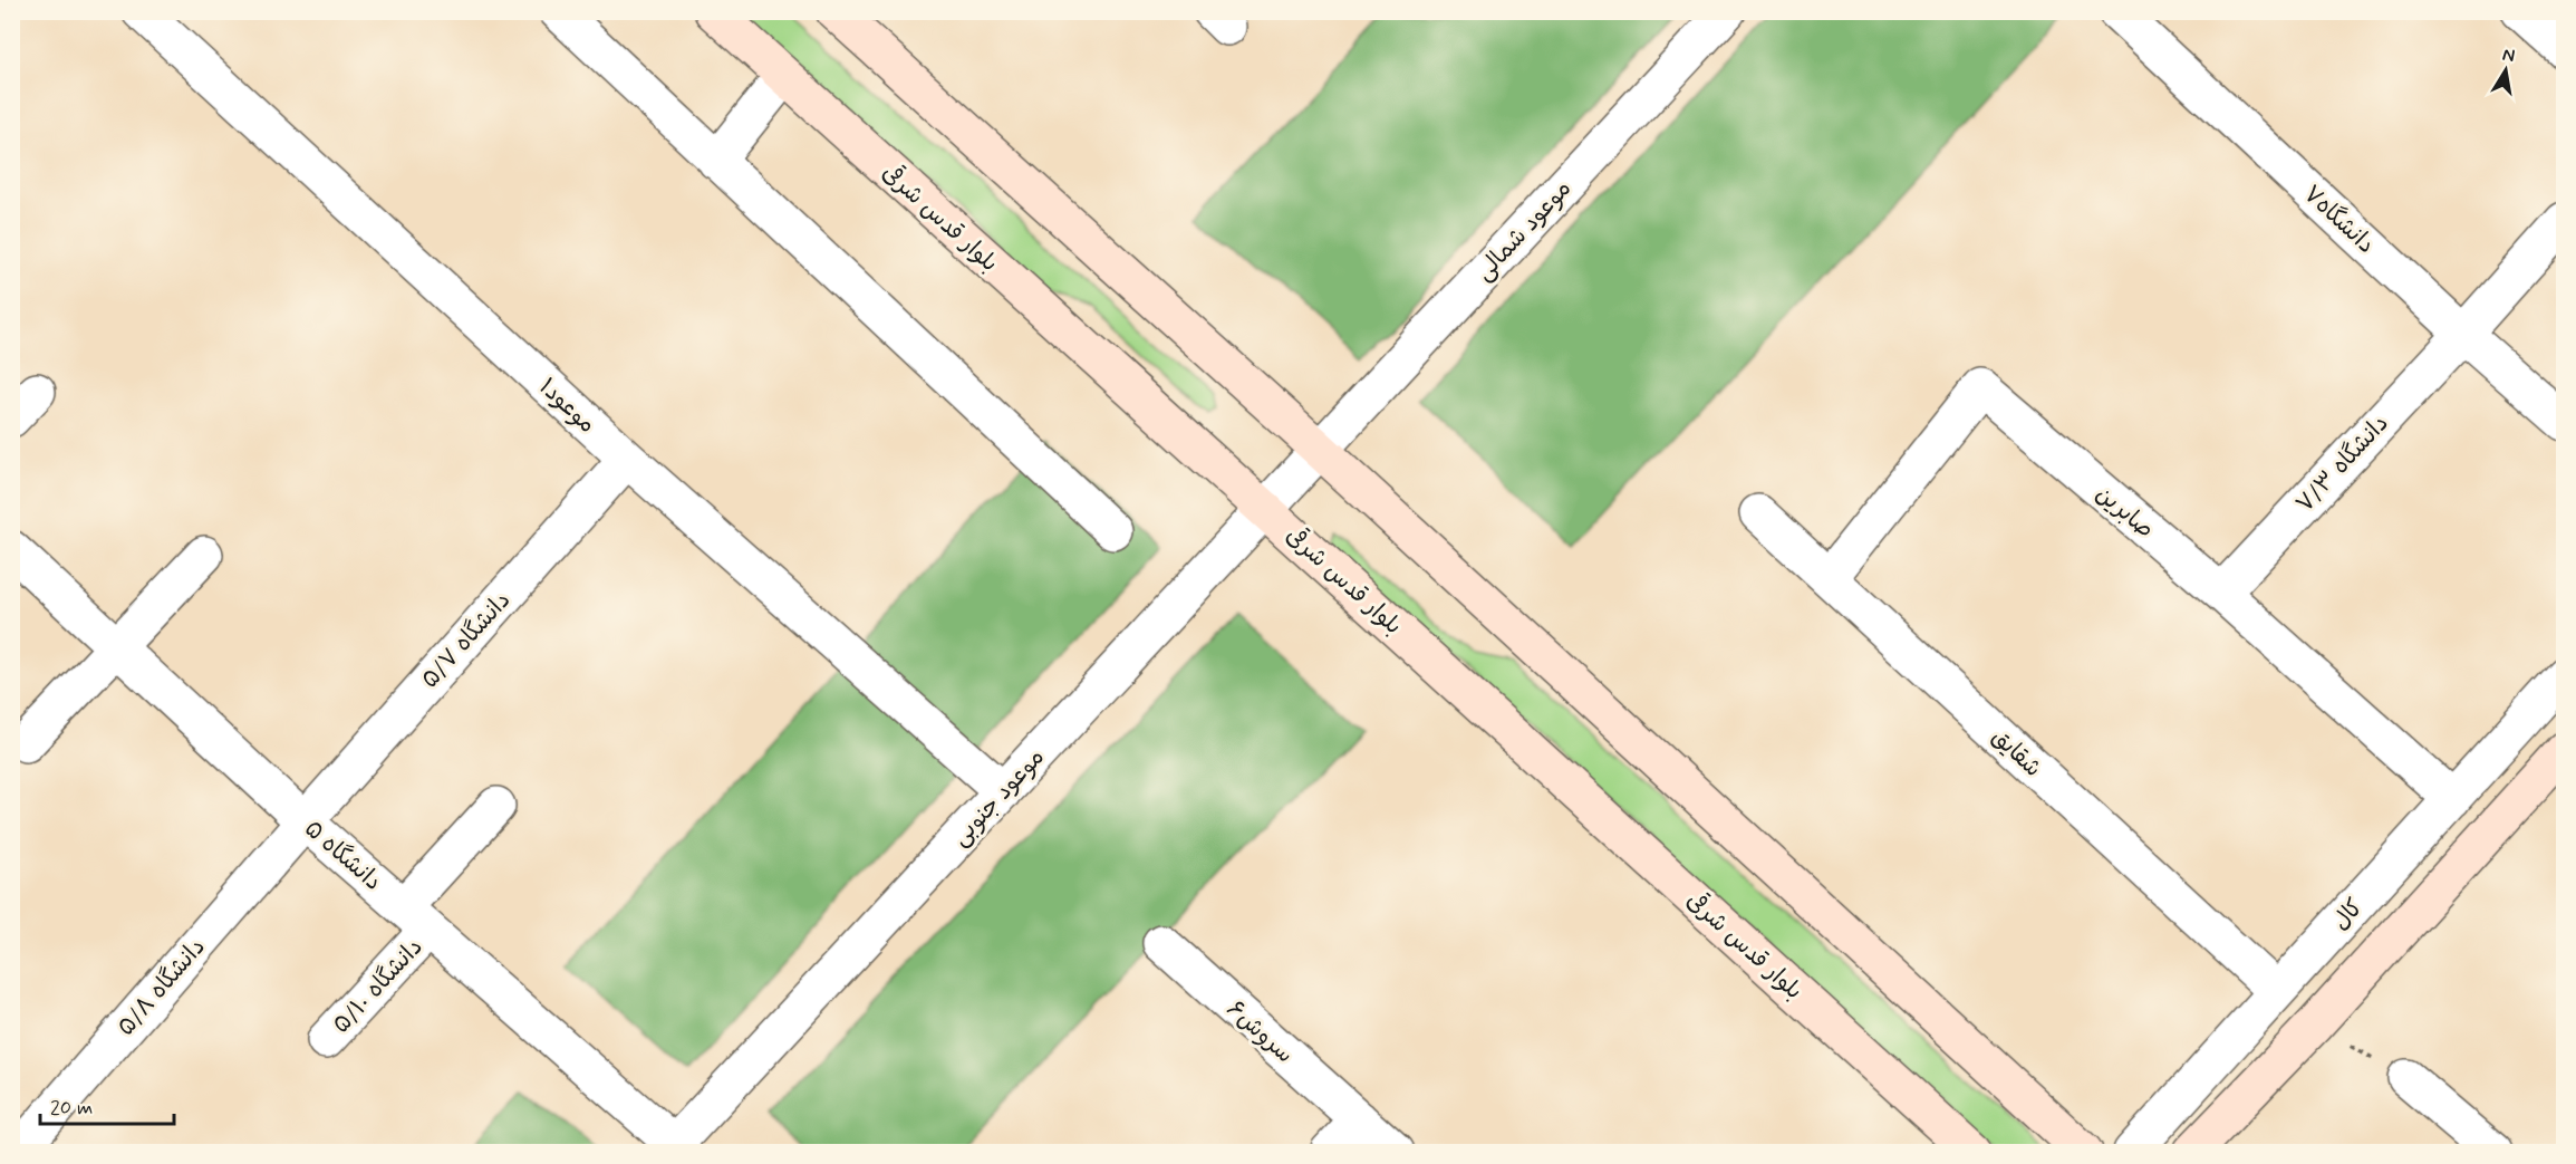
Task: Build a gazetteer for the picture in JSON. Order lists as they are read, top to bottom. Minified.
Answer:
{"streets":{"main road":["بلوار قدس شرقی"],"street":["دانشگاه۷","موعود شمالی","موعود۱","دانشگاه ۷/۳","صابرین","دانشگاه ۵/۷","شقایق","موعود جنوبی","دانشگاه ۵","کال","دانشگاه ۵/۱۰","دانشگاه ۵/۸","سروش۶"]},"crossings":[["بلوار قدس شرقی","موعود جنوبی"],["دانشگاه۷","دانشگاه ۷/۳"],["موعود شمالی","موعود جنوبی"],["موعود۱","دانشگاه ۵/۷"],["موعود۱","موعود جنوبی"],["دانشگاه ۷/۳","صابرین"],["صابرین","شقایق"],["صابرین","کال"],["دانشگاه ۵/۷","دانشگاه ۵"],["دانشگاه ۵/۷","دانشگاه ۵/۸"],["شقایق","کال"],["موعود جنوبی","دانشگاه ۵"],["دانشگاه ۵","دانشگاه ۵/۱۰"],["دانشگاه ۵","دانشگاه ۵/۸"]],"scale_bar":"20 m","north":"top"}
